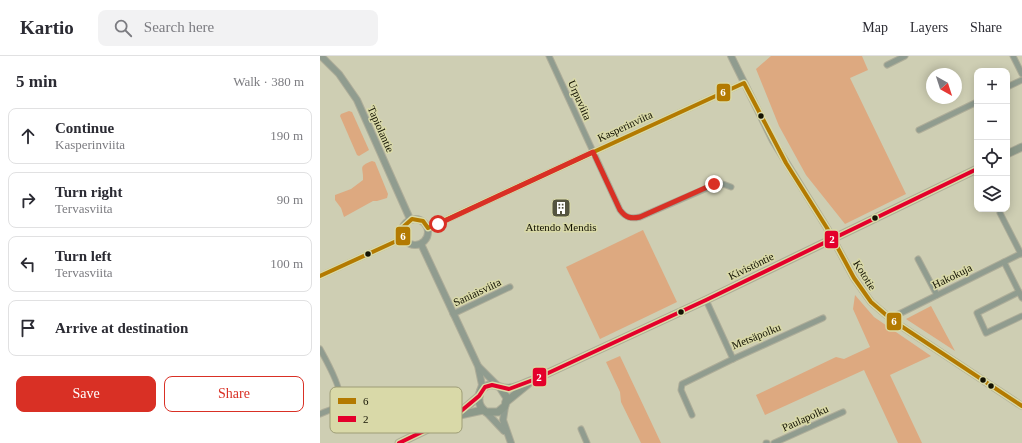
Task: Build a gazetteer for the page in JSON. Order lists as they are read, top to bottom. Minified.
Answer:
{"streets":{"main road":["Kivistöntie"],"street":["Urpuviita","Kasperinviita","Tapiolantie","Kototie","Hakokuja","Saniaisviita","Metsäpolku","Paulapolku"]},"crossings":[["Urpuviita","Kasperinviita"],["Kasperinviita","Tapiolantie"],["Kasperinviita","Kototie"],["Kivistöntie","Kototie"],["Kivistöntie","Metsäpolku"],["Kototie","Hakokuja"]],"places":{"building":["Attendo Mendis"]},"lines":["transit line 6","transit line 2"],"legend":["6","2"],"north":"bottom right","page":{"header":"Kartio","search":"Search here","nav":["Map","Layers","Share"],"heading":["5 min","Walk · 380 m"],"map_buttons":["+","−"],"list":[["Continue","Kasperinviita","190 m"],["Turn right","Tervasviita","90 m"],["Turn left","Tervasviita","100 m"],"Arrive at destination"],"buttons":["Save","Share"]}}
